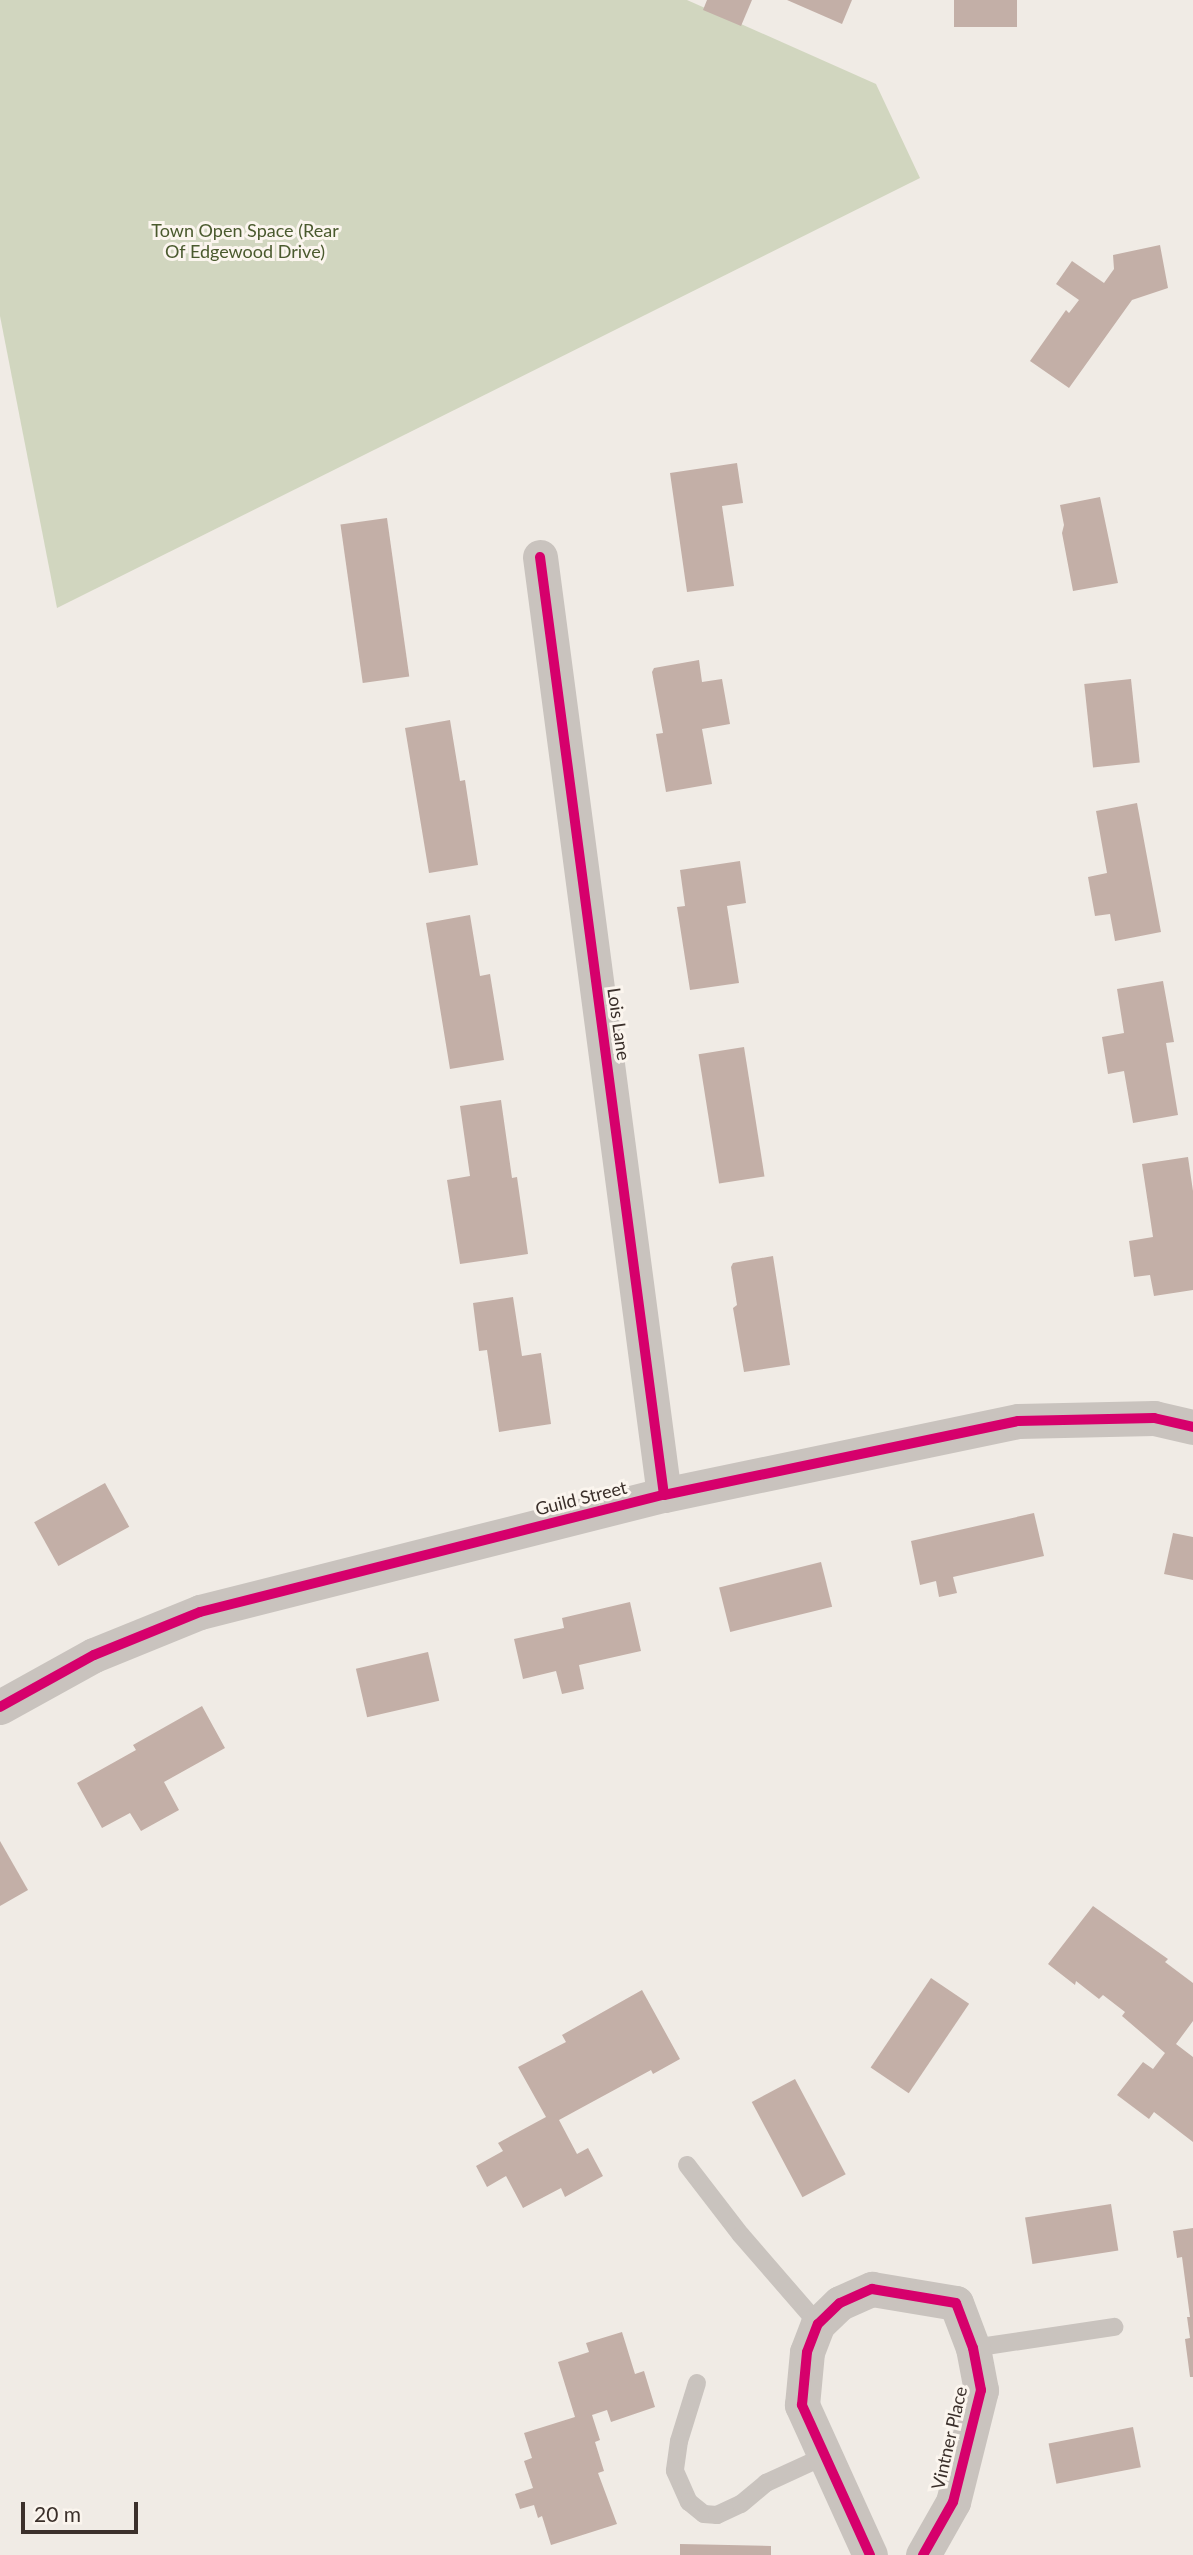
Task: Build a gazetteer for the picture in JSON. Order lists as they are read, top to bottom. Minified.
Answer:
{"streets":{"street":["Lois Lane","Guild Street","Vintner Place"]},"crossings":[["Lois Lane","Guild Street"]],"parks":["Town Open Space (Rear Of Edgewood Drive)"],"scale_bar":"20 m"}
